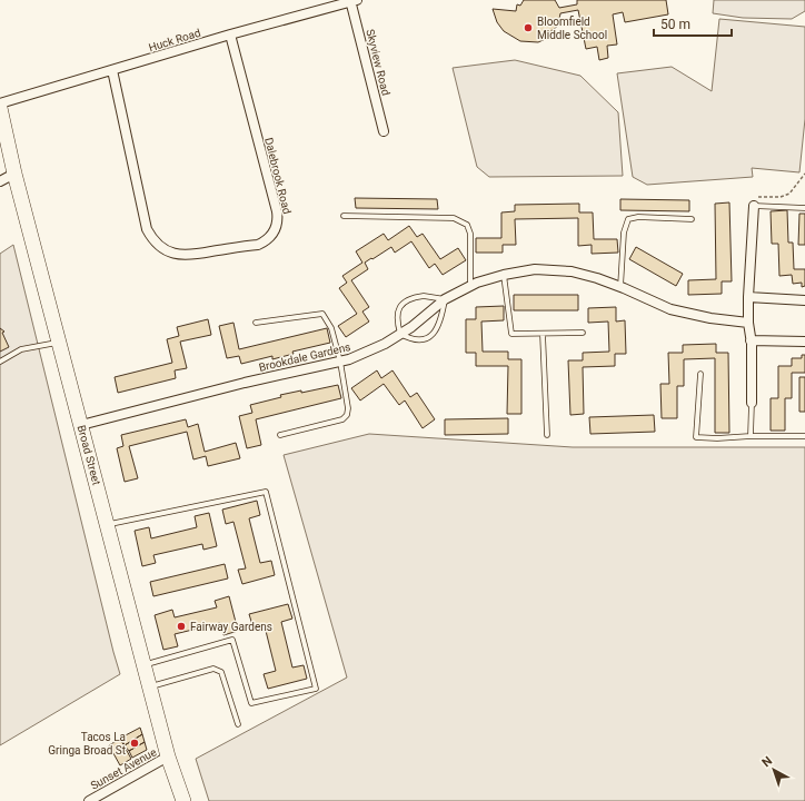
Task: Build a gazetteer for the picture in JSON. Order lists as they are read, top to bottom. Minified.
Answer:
{"streets":{"main road":["Broad Street"],"street":["Huck Road","Skyview Road","Dalebrook Road","Brookdale Gardens","Sunset Avenue"]},"crossings":[["Huck Road","Skyview Road"],["Huck Road","Dalebrook Road"],["Brookdale Gardens","Broad Street"],["Broad Street","Sunset Avenue"]],"places":["Bloomfield Middle School","Fairway Gardens","Tacos La Gringa Broad St"],"scale_bar":"50 m","north":"top left"}
